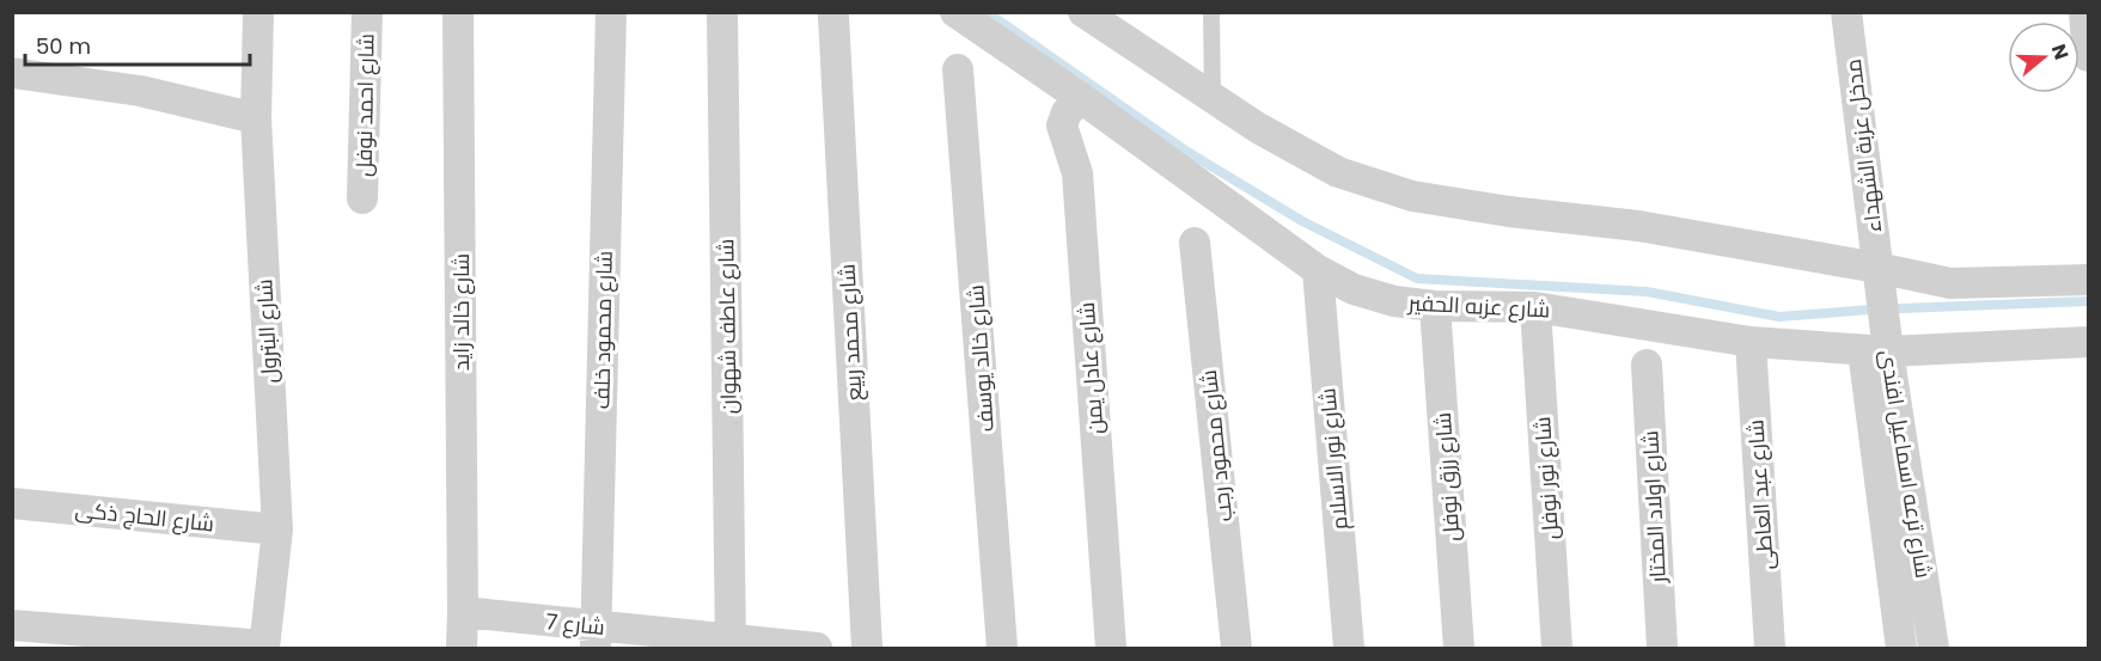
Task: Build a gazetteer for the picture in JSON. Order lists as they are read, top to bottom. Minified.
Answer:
{"streets":{"street":["شارع احمد نوفل","مدخل عزبة الشهداء","شارع عزبه الحفير","شارع خالد زايد","شارع عاطف شهوان","شارع محمود خلف","شارع البترول","شارع محمد ربيع","شارع خالد يوسف","شارع عادل يمن","شارع محمود رجب","شارع نور الاسلام","شارع ترعه اسماعيل افندى","شارع رزق نوفل","شارع نور نوفل","شارع عبد العاطى","شارع اولاد المختار","شارع الحاج ذكى","شارع 7"]},"crossings":[["مدخل عزبة الشهداء","شارع ترعه اسماعيل افندى"],["شارع عزبه الحفير","شارع عادل يمن"],["شارع عزبه الحفير","شارع نور الاسلام"],["شارع عزبه الحفير","شارع ترعه اسماعيل افندى"],["شارع عزبه الحفير","شارع رزق نوفل"],["شارع عزبه الحفير","شارع نور نوفل"],["شارع عزبه الحفير","شارع عبد العاطى"],["شارع خالد زايد","شارع 7"],["شارع عاطف شهوان","شارع 7"],["شارع محمود خلف","شارع 7"],["شارع البترول","شارع الحاج ذكى"]],"scale_bar":"50 m","north":"right"}
